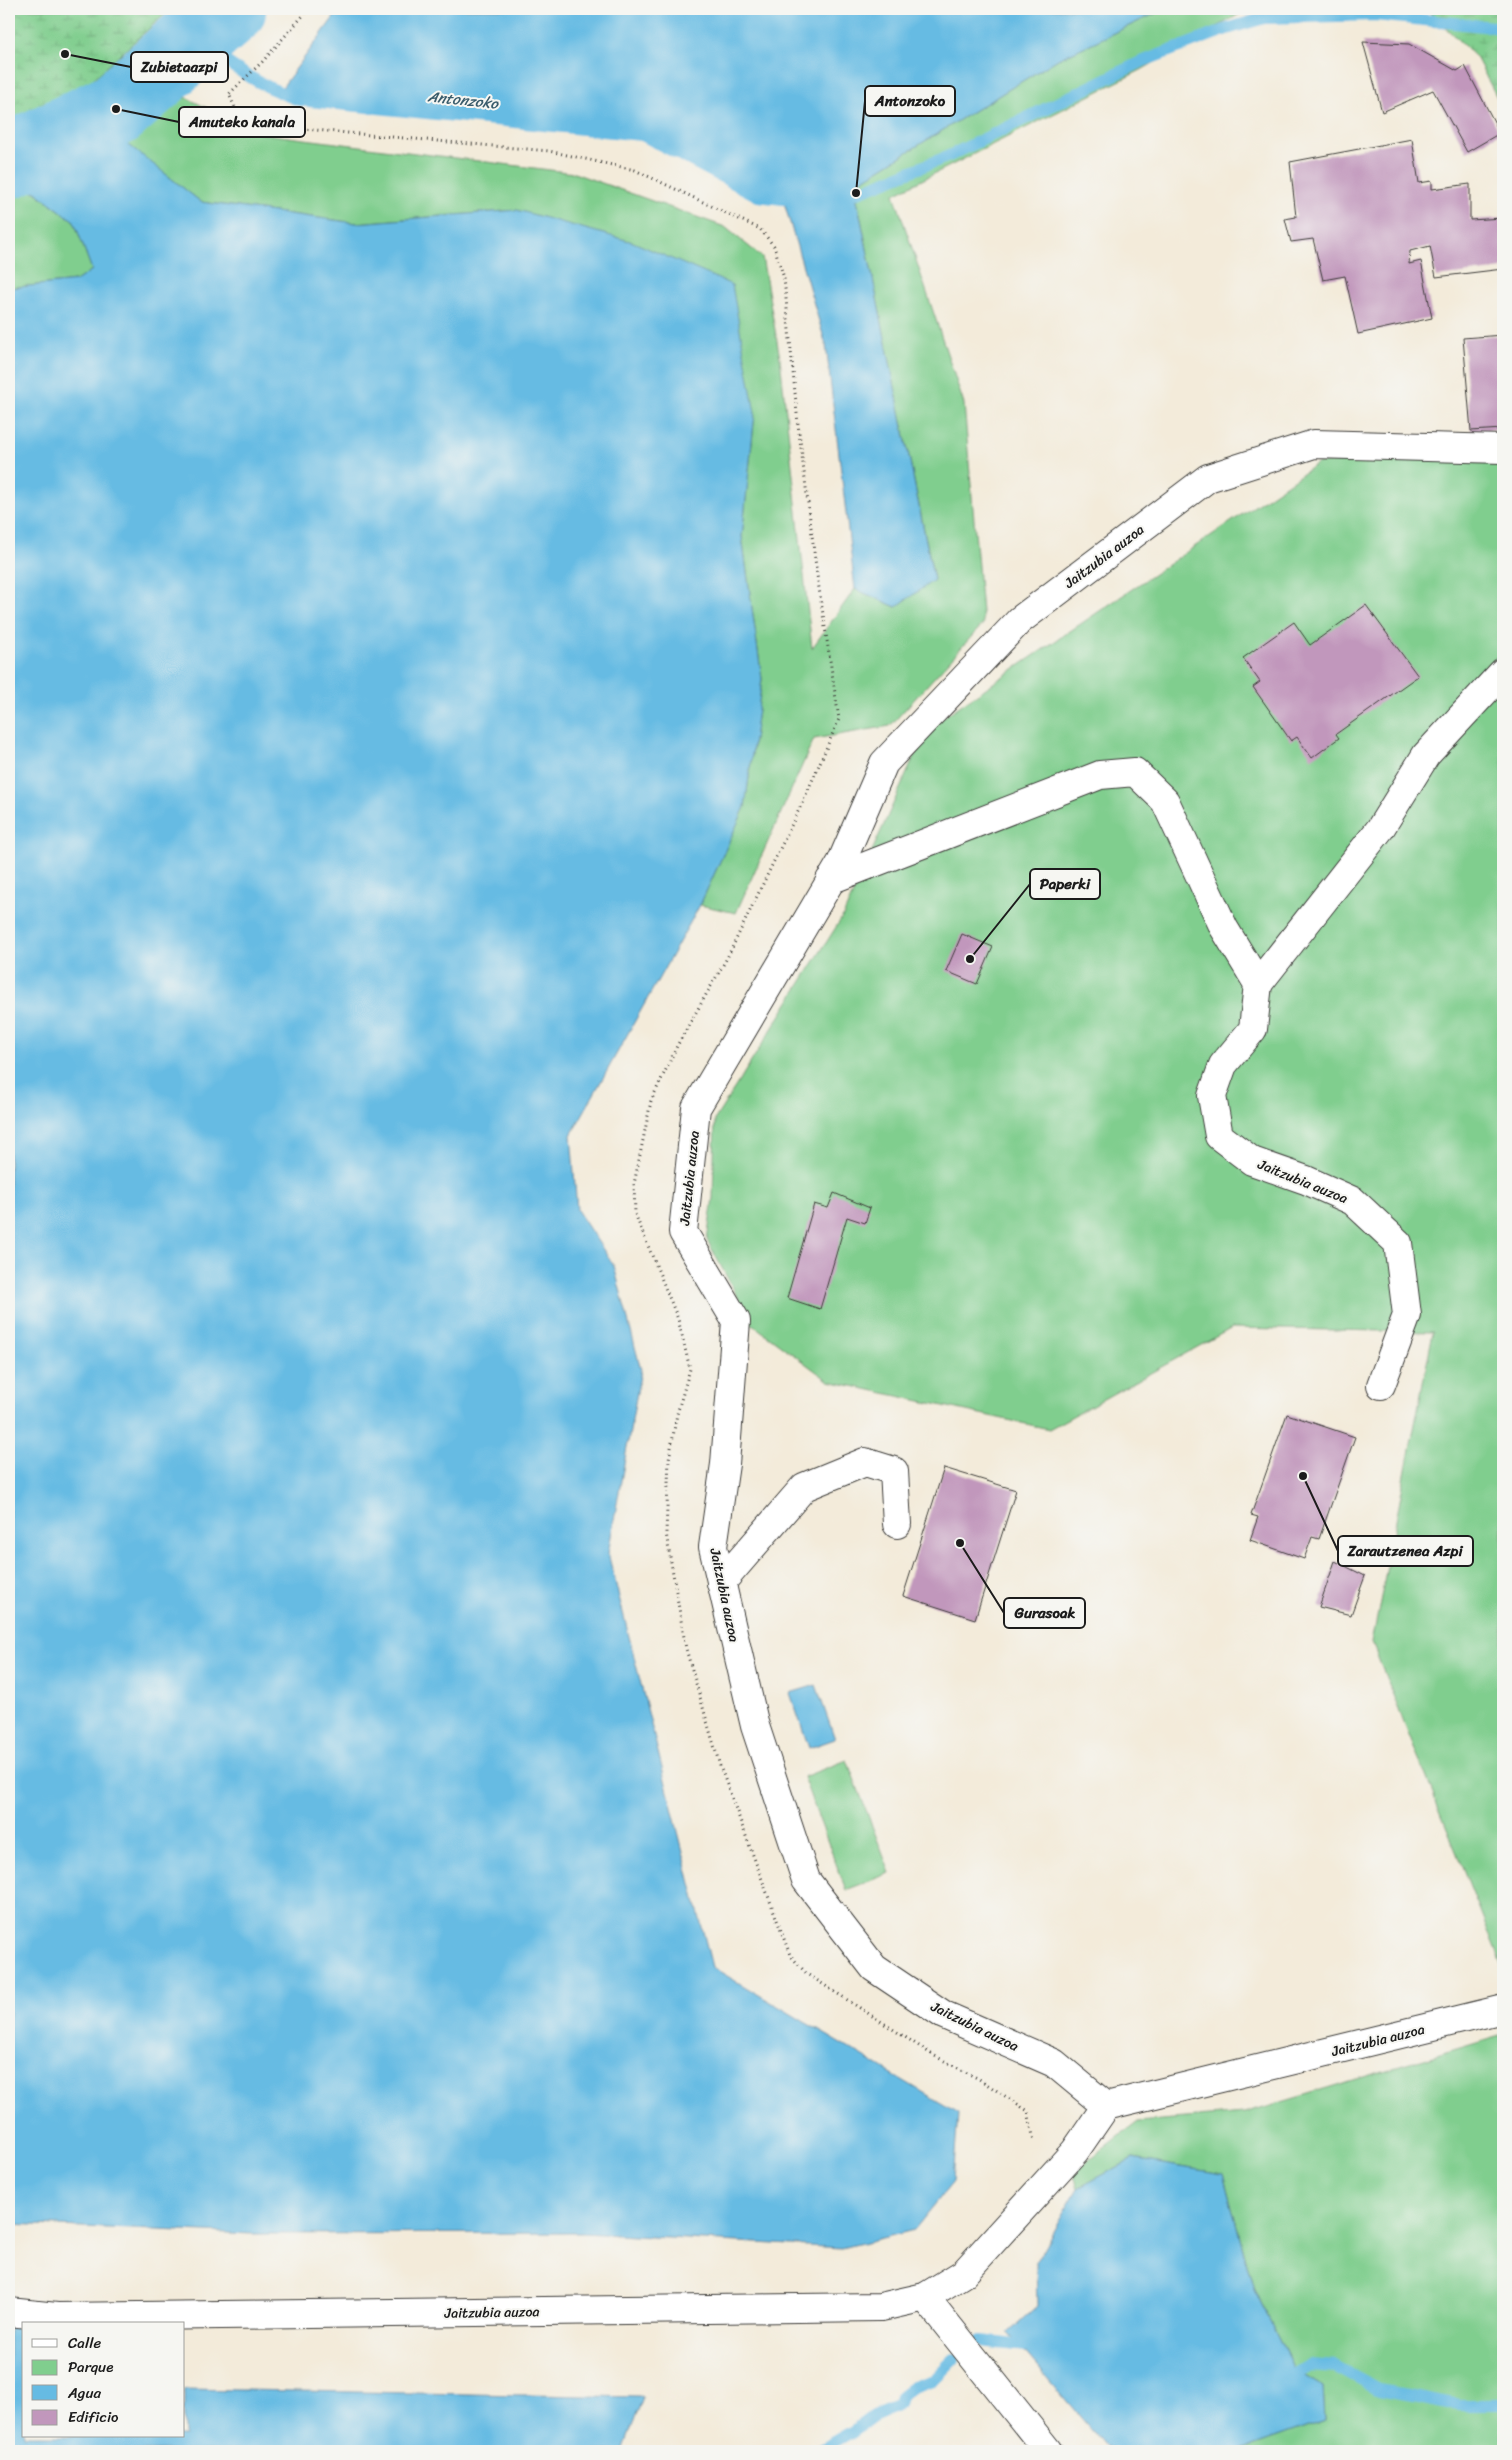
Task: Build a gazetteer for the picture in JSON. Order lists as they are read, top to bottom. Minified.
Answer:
{"streets":{"street":["Jaitzubia auzoa"]},"water":["Antonzoko"],"places":["Zubietaazpi","Amuteko kanala","Antonzoko","Paperki","Zarautzenea Azpi","Gurasoak"],"legend":["Calle","Parque","Agua","Edificio"]}
